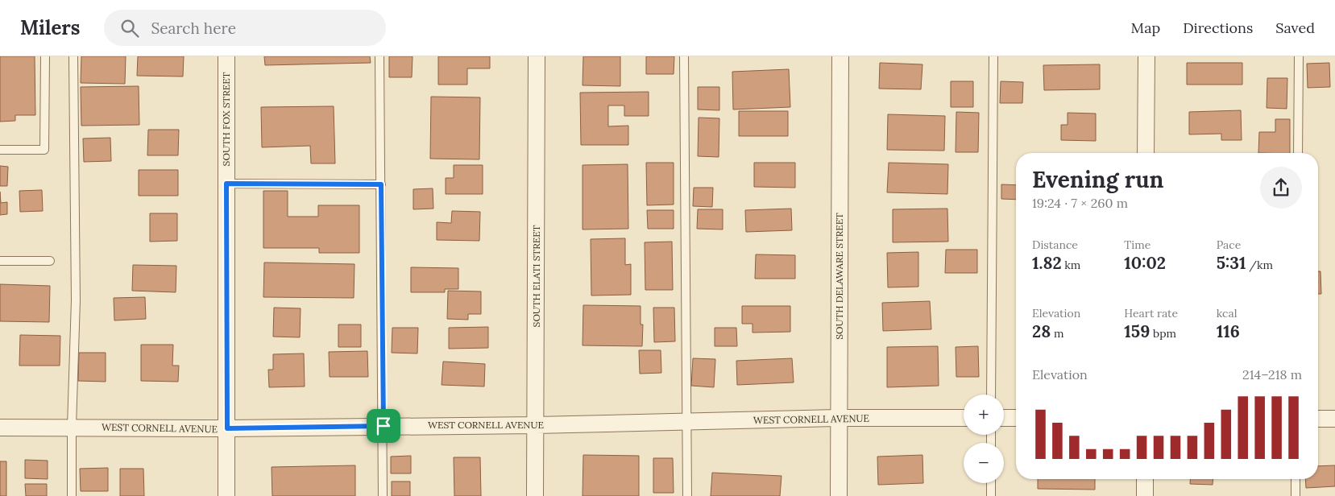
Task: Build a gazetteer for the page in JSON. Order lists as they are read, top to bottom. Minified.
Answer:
{"streets":{"street":["SOUTH FOX STREET","SOUTH ELATI STREET","SOUTH DELAWARE STREET","WEST CORNELL AVENUE"]},"crossings":[["SOUTH FOX STREET","WEST CORNELL AVENUE"],["SOUTH ELATI STREET","WEST CORNELL AVENUE"],["SOUTH DELAWARE STREET","WEST CORNELL AVENUE"]],"page":{"header":"Milers","search":"Search here","nav":["Map","Directions","Saved"],"heading":["Evening run","19:24 · 7 × 260 m"],"stats":[["Distance","1.82 km"],["Time","10:02"],["Pace","5:31 /km"],["Elevation","28 m"],["Heart rate","159 bpm"],["kcal","116"]],"chart":["Elevation","214–218 m"],"map_buttons":["+","−"]}}
